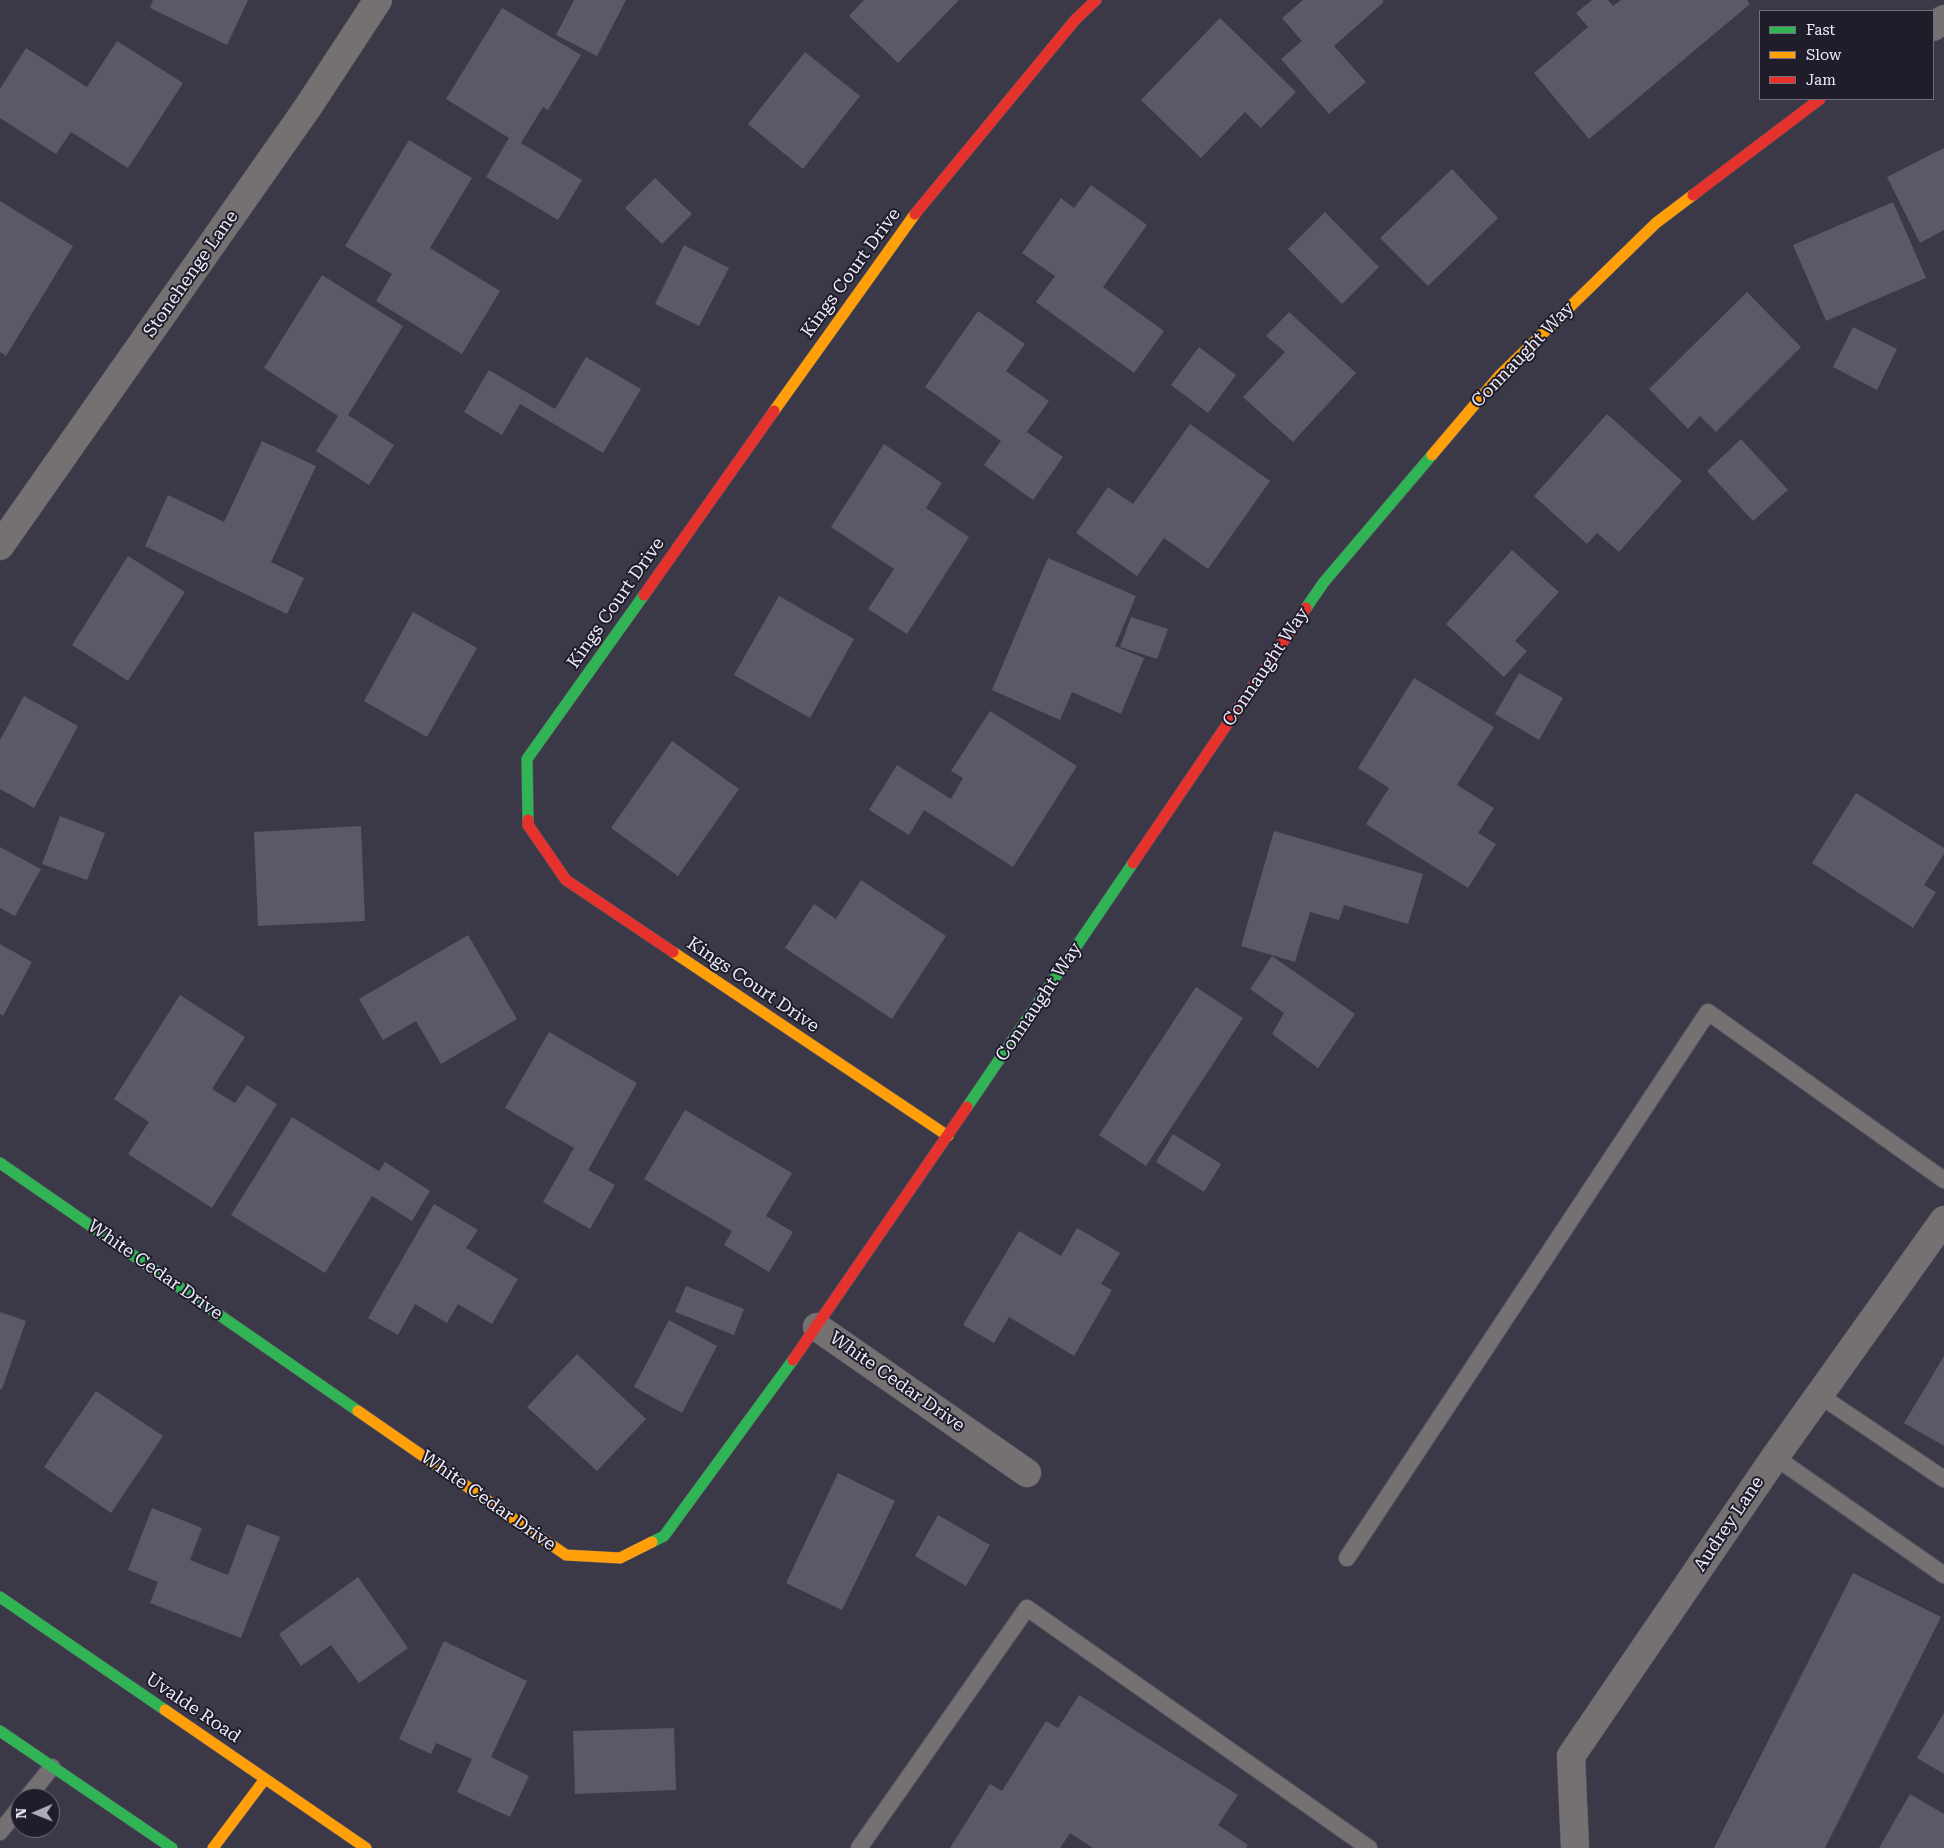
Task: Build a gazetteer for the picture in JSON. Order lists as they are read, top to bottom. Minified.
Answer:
{"streets":{"street":["Kings Court Drive","Stonehenge Lane","Connaught Way","White Cedar Drive","Audrey Lane","Uvalde Road"]},"crossings":[["Kings Court Drive","Connaught Way"],["Connaught Way","White Cedar Drive"]],"legend":["Fast","Slow","Jam"],"north":"left"}
